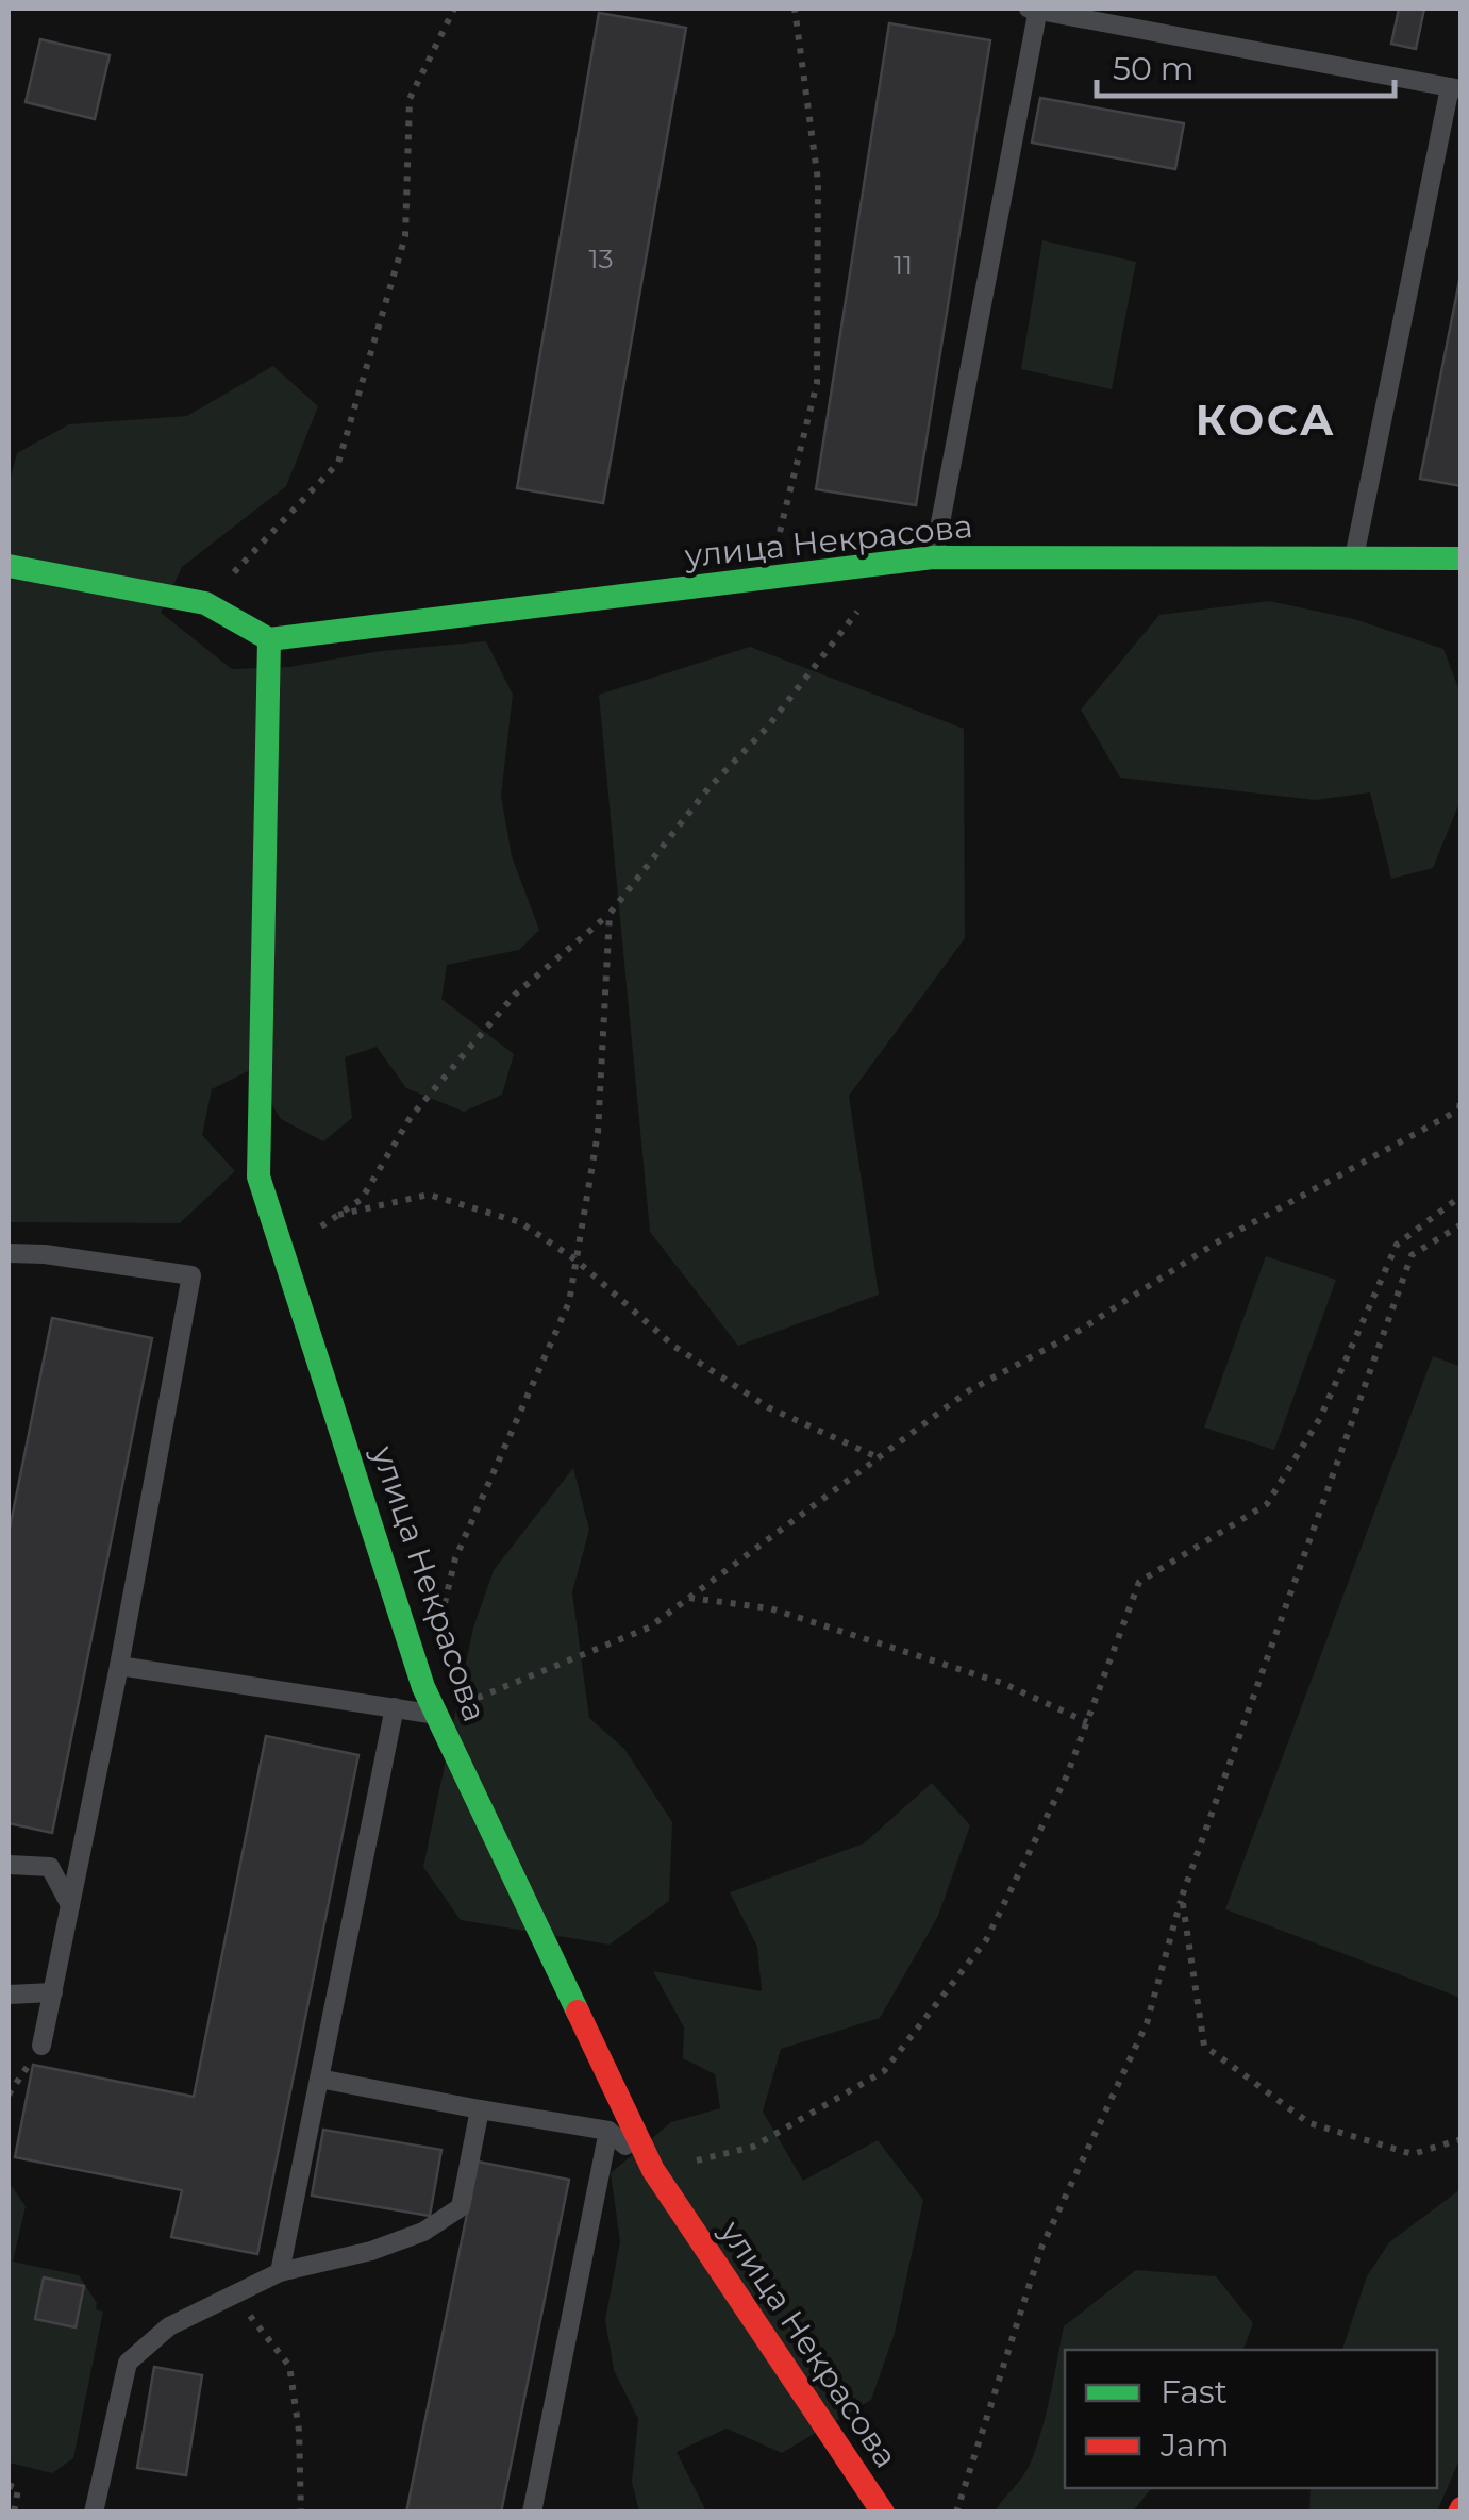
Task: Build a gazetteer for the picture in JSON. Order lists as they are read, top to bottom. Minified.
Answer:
{"streets":{"street":["улица Некрасова"]},"districts":["КОСА"],"house_numbers":["13","11"],"legend":["Fast","Jam"],"scale_bar":"50 m"}
